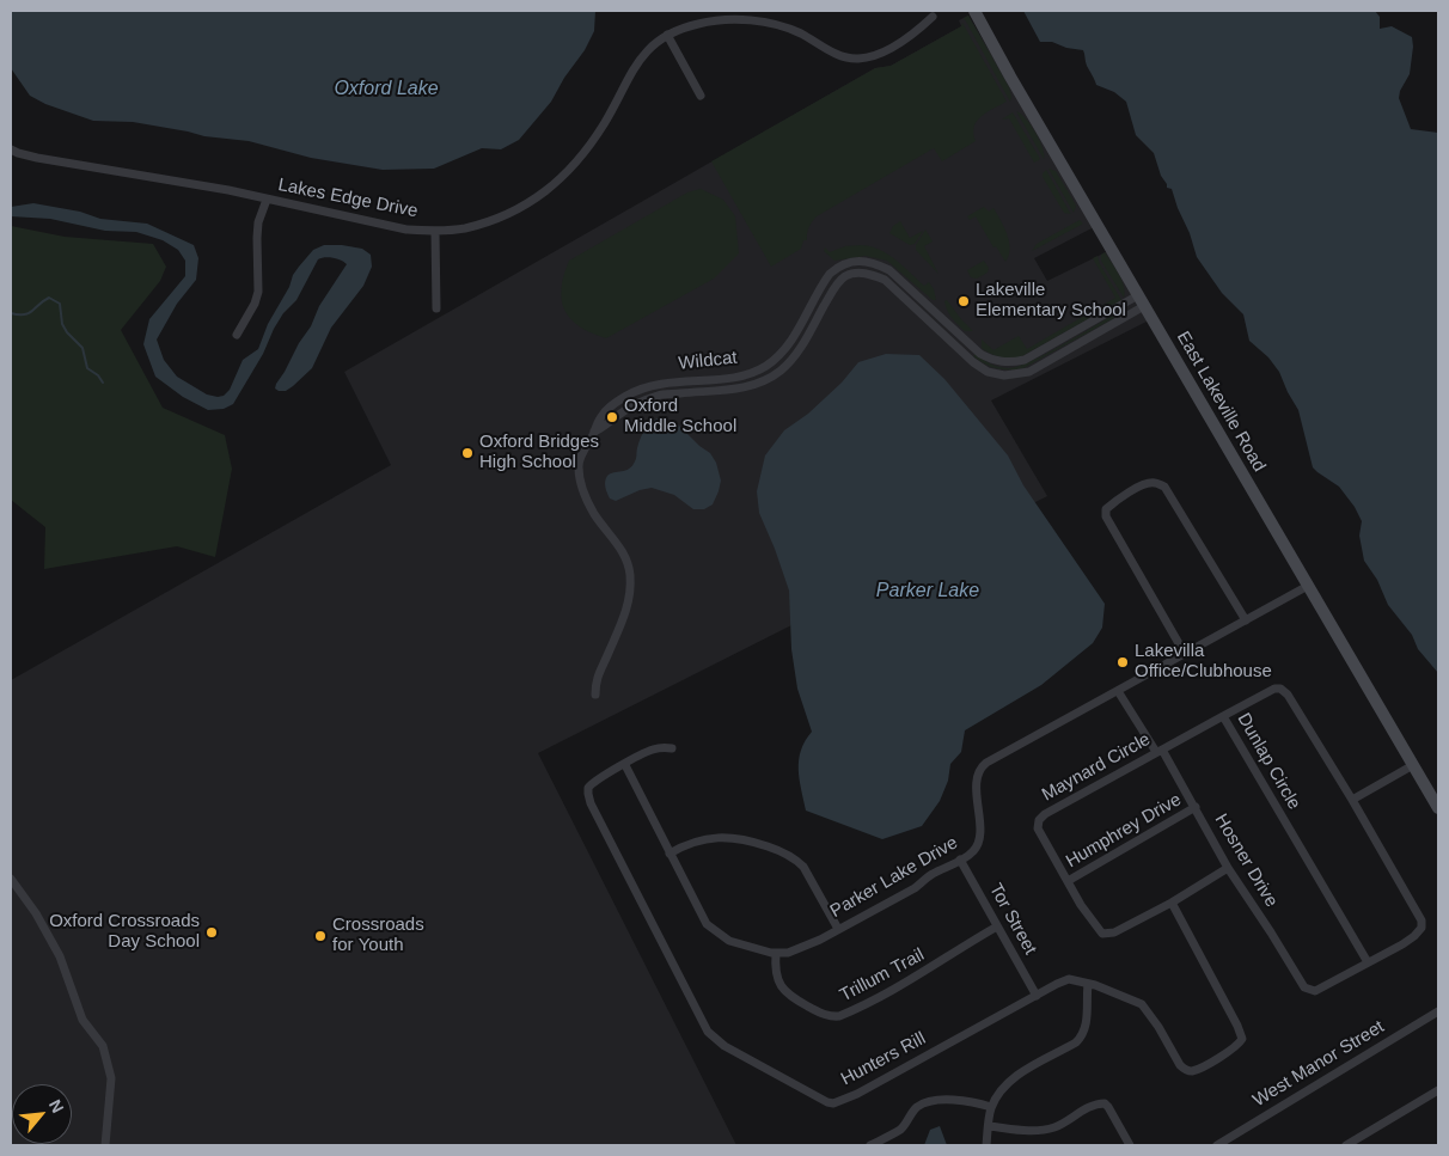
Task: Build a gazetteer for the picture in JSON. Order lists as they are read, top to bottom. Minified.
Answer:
{"streets":{"main road":["East Lakeville Road"],"street":["Lakes Edge Drive","Wildcat","Dunlap Circle","Maynard Circle","Humphrey Drive","Hosner Drive","Parker Lake Drive","Tor Street","Trillum Trail","Hunters Rill","West Manor Street"]},"crossings":[["East Lakeville Road","Parker Lake Drive"],["Dunlap Circle","Maynard Circle"],["Dunlap Circle","Hosner Drive"],["Maynard Circle","Humphrey Drive"],["Maynard Circle","Hosner Drive"],["Maynard Circle","Hunters Rill"],["Humphrey Drive","Hosner Drive"],["Hosner Drive","Parker Lake Drive"],["Parker Lake Drive","Tor Street"],["Parker Lake Drive","Trillum Trail"],["Parker Lake Drive","Hunters Rill"],["Tor Street","Trillum Trail"],["Tor Street","Hunters Rill"]],"water":["Oxford Lake","Parker Lake"],"places":["Lakeville Elementary School","Oxford Middle School","Oxford Bridges High School","Lakevilla Office/Clubhouse","Oxford Crossroads Day School","Crossroads for Youth"],"north":"top right"}
